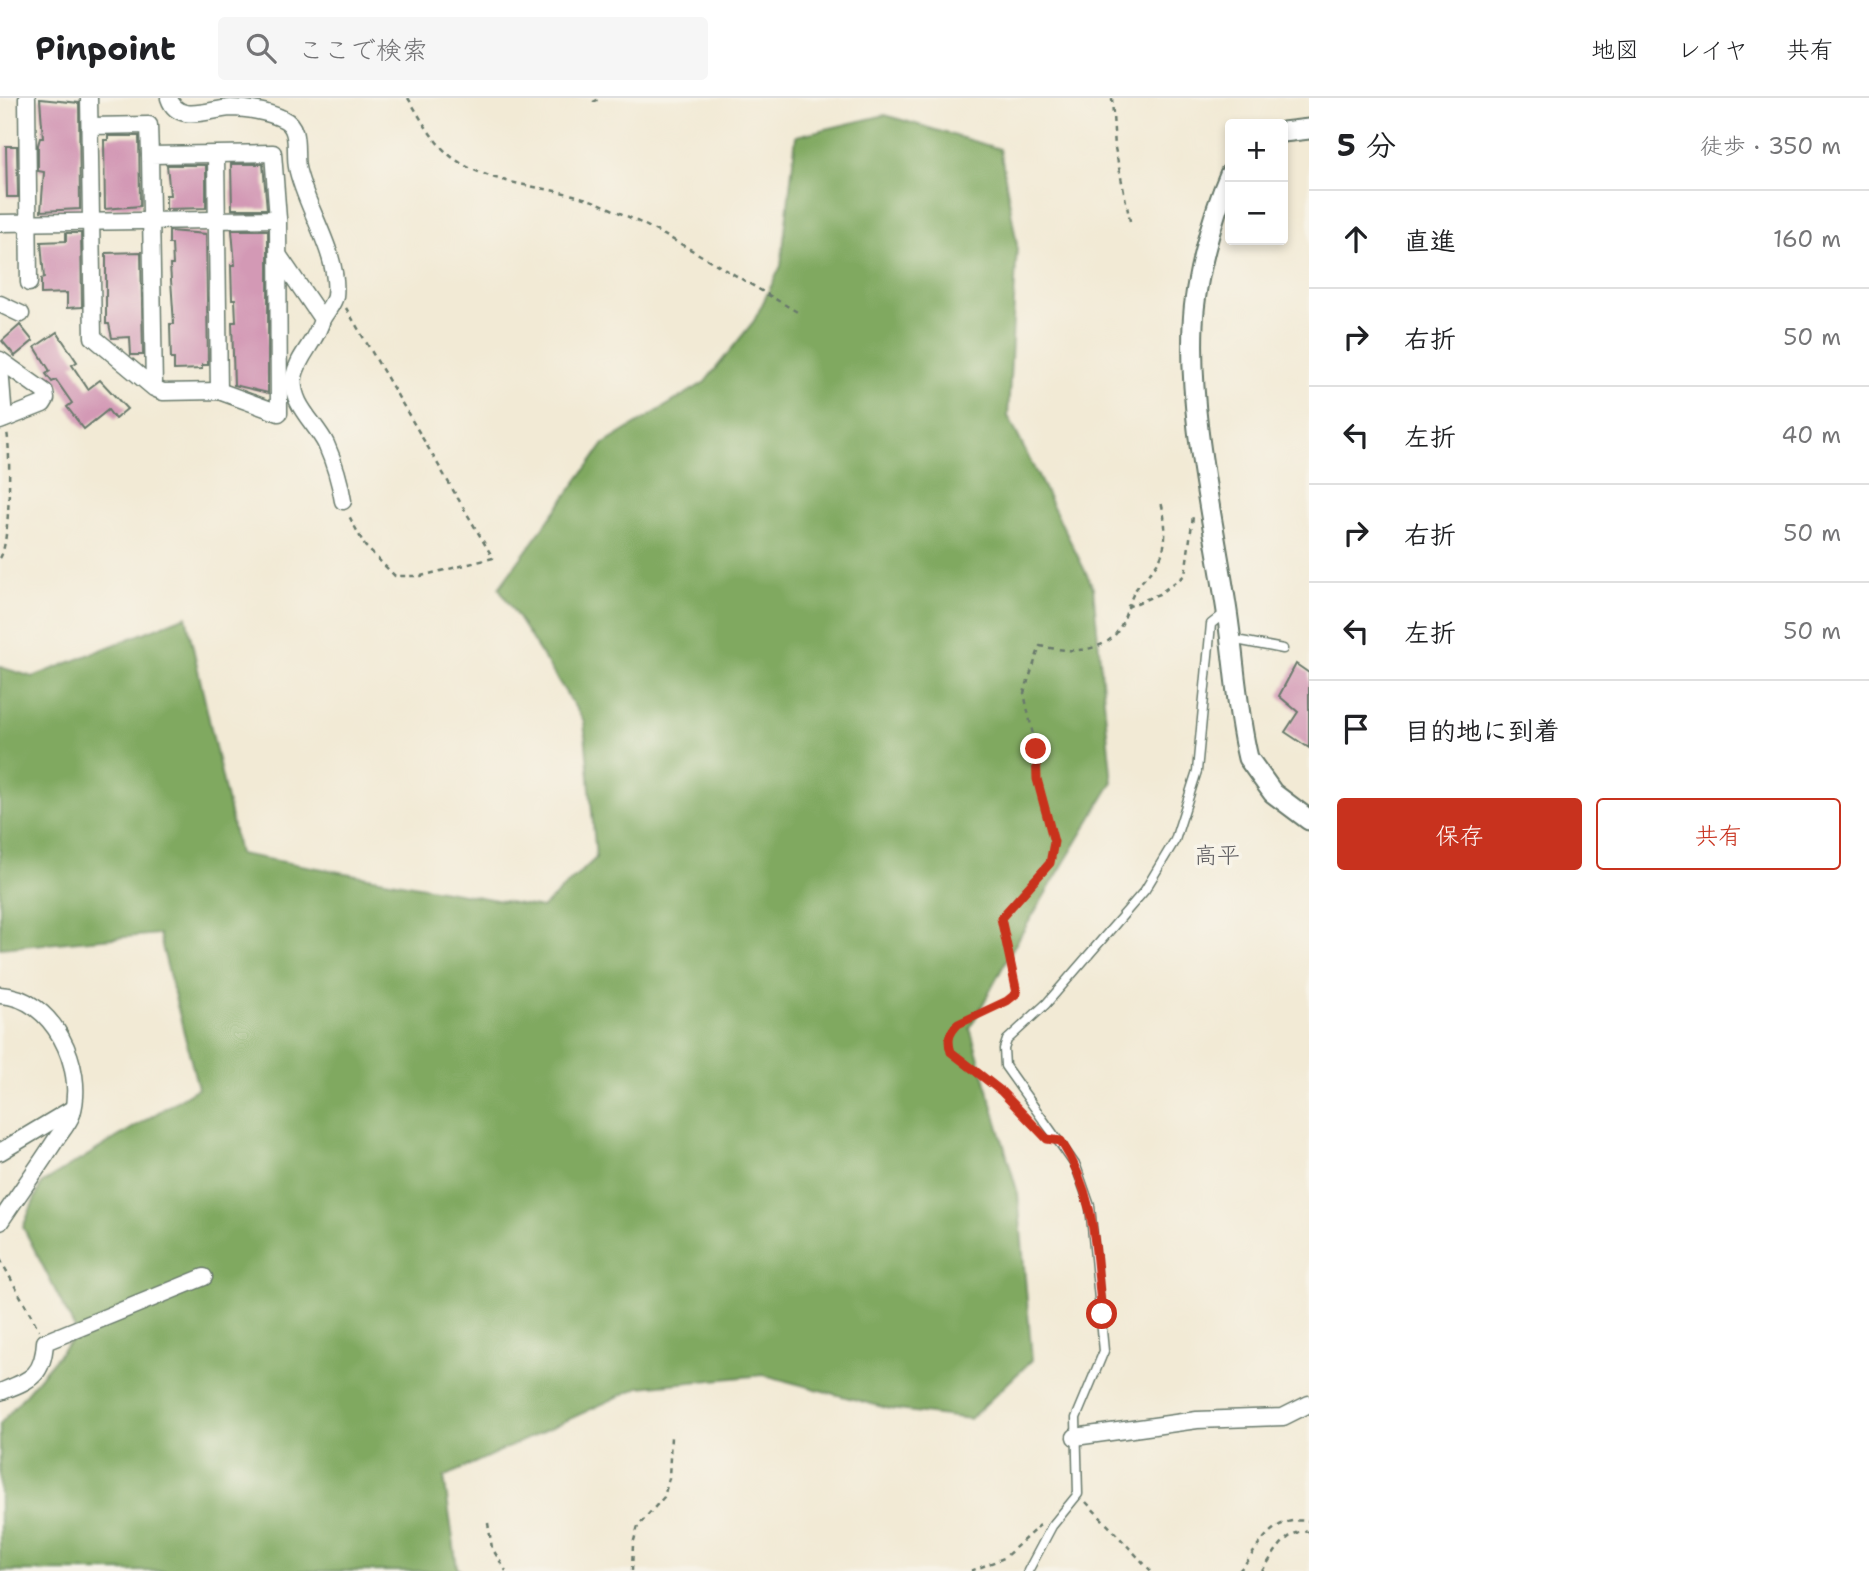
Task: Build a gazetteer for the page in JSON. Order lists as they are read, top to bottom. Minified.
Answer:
{"districts":["高平"],"page":{"header":"Pinpoint","search":"ここで検索","nav":["地図","レイヤ","共有"],"heading":["5 分","徒歩 · 350 m"],"map_buttons":["+","−"],"list":[["直進","160 m"],["右折","50 m"],["左折","40 m"],["右折","50 m"],["左折","50 m"],"目的地に到着"],"buttons":["保存","共有"]}}
